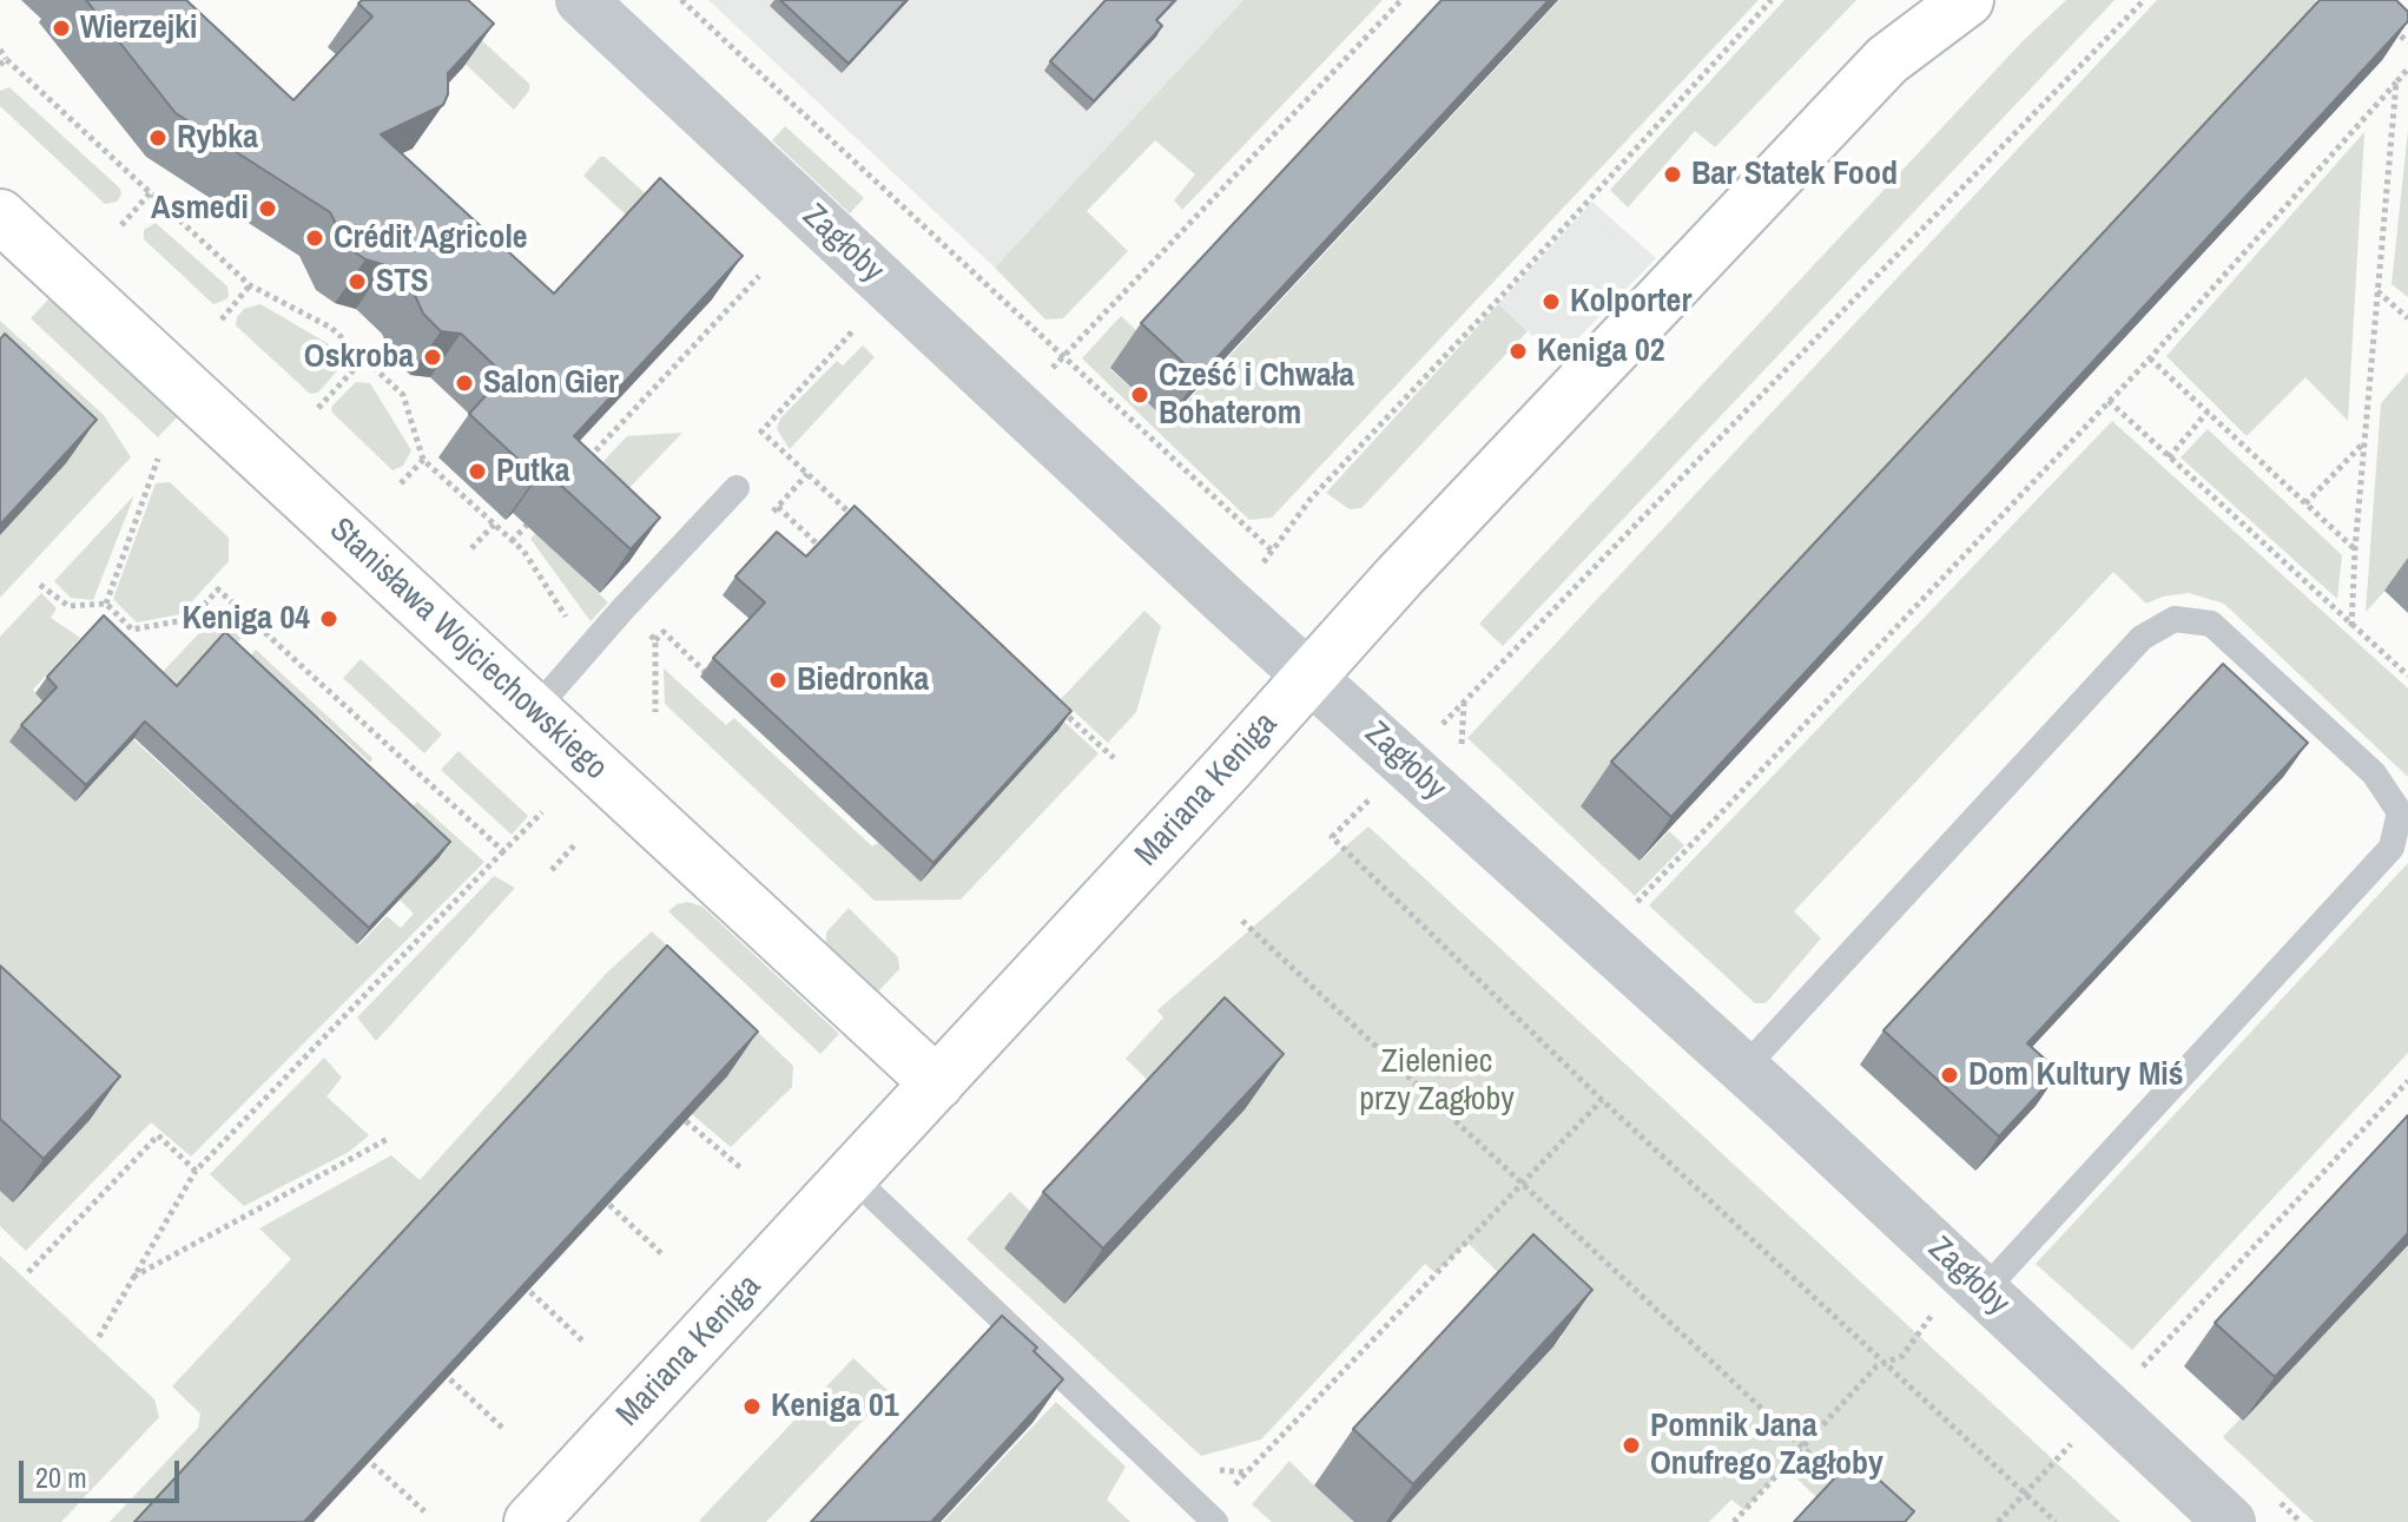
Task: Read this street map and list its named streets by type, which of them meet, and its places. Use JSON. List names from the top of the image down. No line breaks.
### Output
{"streets":{"street":["Zagłoby","Stanisława Wojciechowskiego","Mariana Keniga"]},"crossings":[["Zagłoby","Mariana Keniga"],["Stanisława Wojciechowskiego","Mariana Keniga"]],"parks":["Zieleniec przy Zagłoby"],"places":["Wierzejki","Rybka","Bar Statek Food","Asmedi","Crédit Agricole","STS","Kolporter","Keniga 02","Oskroba","Salon Gier","Cześć i Chwała Bohaterom","Putka","Keniga 04","Biedronka","Dom Kultury Miś","Keniga 01","Pomnik Jana Onufrego Zagłoby"],"scale_bar":"20 m"}
